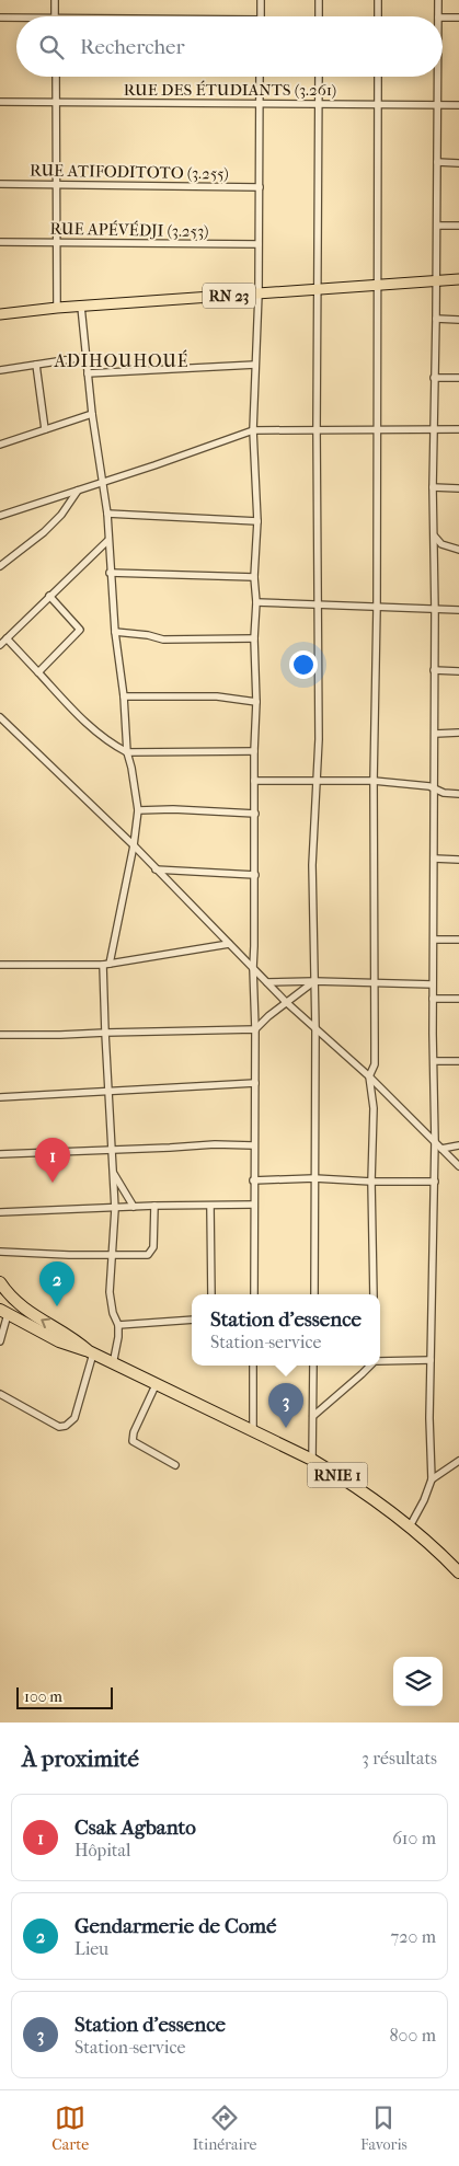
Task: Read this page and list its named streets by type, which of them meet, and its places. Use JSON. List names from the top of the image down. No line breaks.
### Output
{"streets":{"highway":["RNIE 1"],"main road":["RN 23"],"street":["RUE DES ÉTUDIANTS (3.261)","RUE ATIFODITOTO (3.255)","RUE APÉVÉDJI (3.253)"]},"districts":["ADIHOUHOUÉ"],"scale_bar":"100 m","page":{"search":"Rechercher","pins":["1","2","3"],"popup":["Station d'essence","Station-service"],"scale":"100 m","heading":["À proximité","3 résultats"],"list":[{"mark":"1","name":"Csak Agbanto","note":"Hôpital","value":"610 m"},{"mark":"2","name":"Gendarmerie de Comé","note":"Lieu","value":"720 m"},{"mark":"3","name":"Station d'essence","note":"Station-service","value":"800 m"}],"nav":["Carte","Itinéraire","Favoris"]}}
